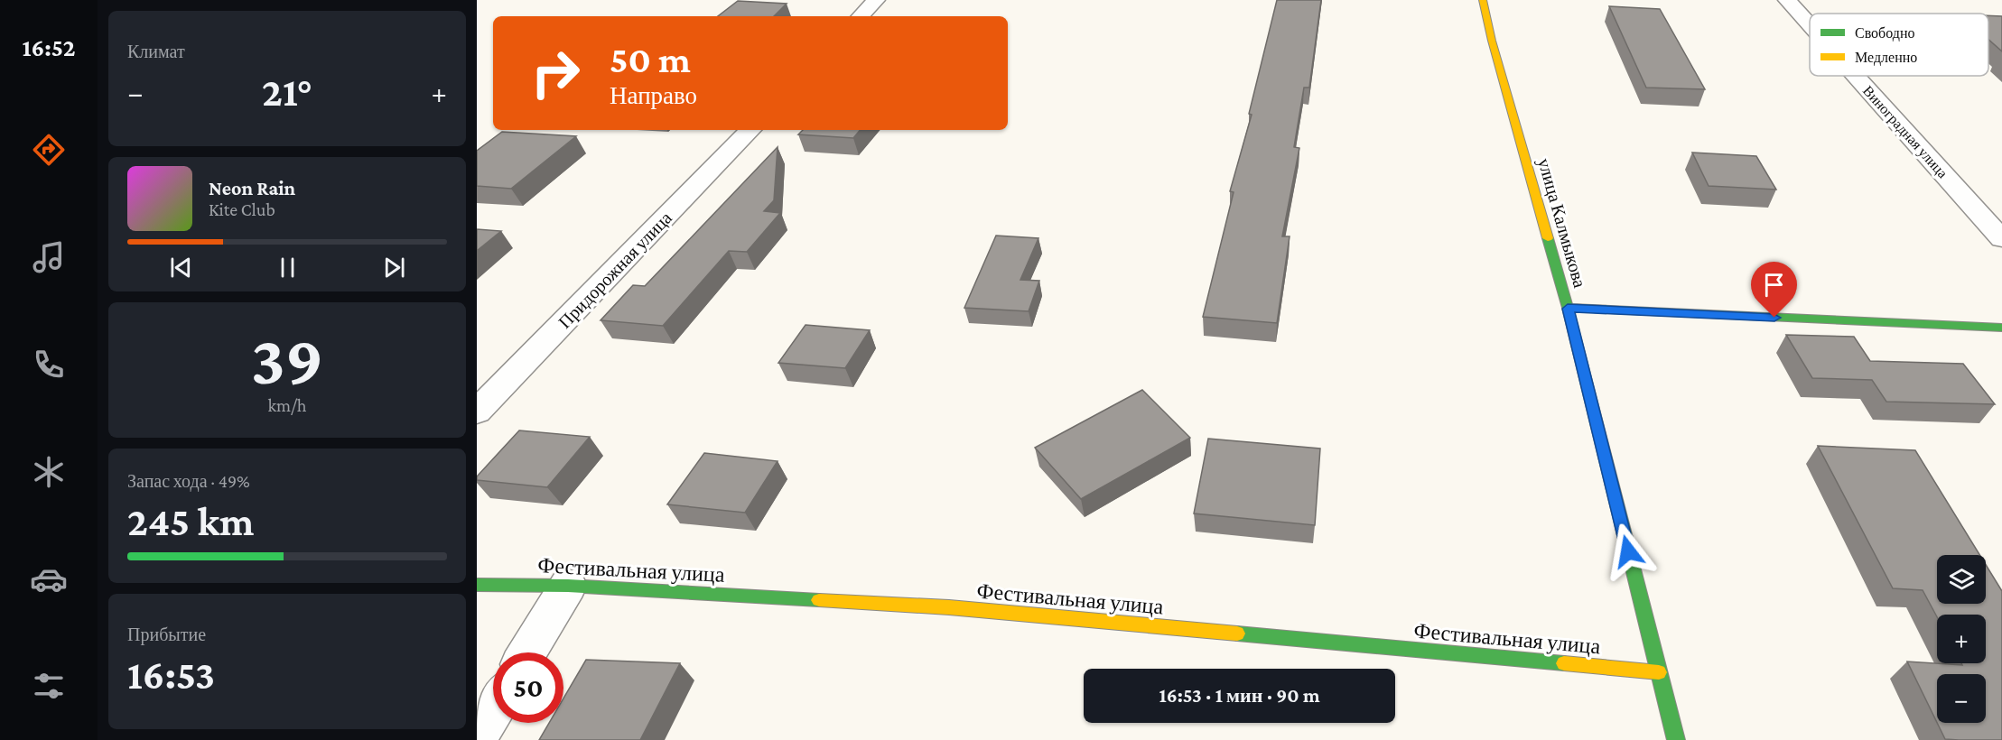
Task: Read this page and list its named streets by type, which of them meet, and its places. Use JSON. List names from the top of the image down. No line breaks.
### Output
{"streets":{"street":["Виноградная улица","улица Калмыкова","Придорожная улица","Фестивальная улица"]},"crossings":[["улица Калмыкова","Фестивальная улица"]],"legend":["Свободно","Медленно"],"page":{"tabs":"16:52","tile":["Климат",["39","km/h"],["Запас хода · 49%","245 km"],["Прибытие","16:53"]],"turn":["50 m","Направо"],"heat":["−","21°","+"],"song":["Neon Rain","Kite Club"],"map_buttons":["+","−"],"limit":"50","trip":"16:53 · 1 мин · 90 m"}}
